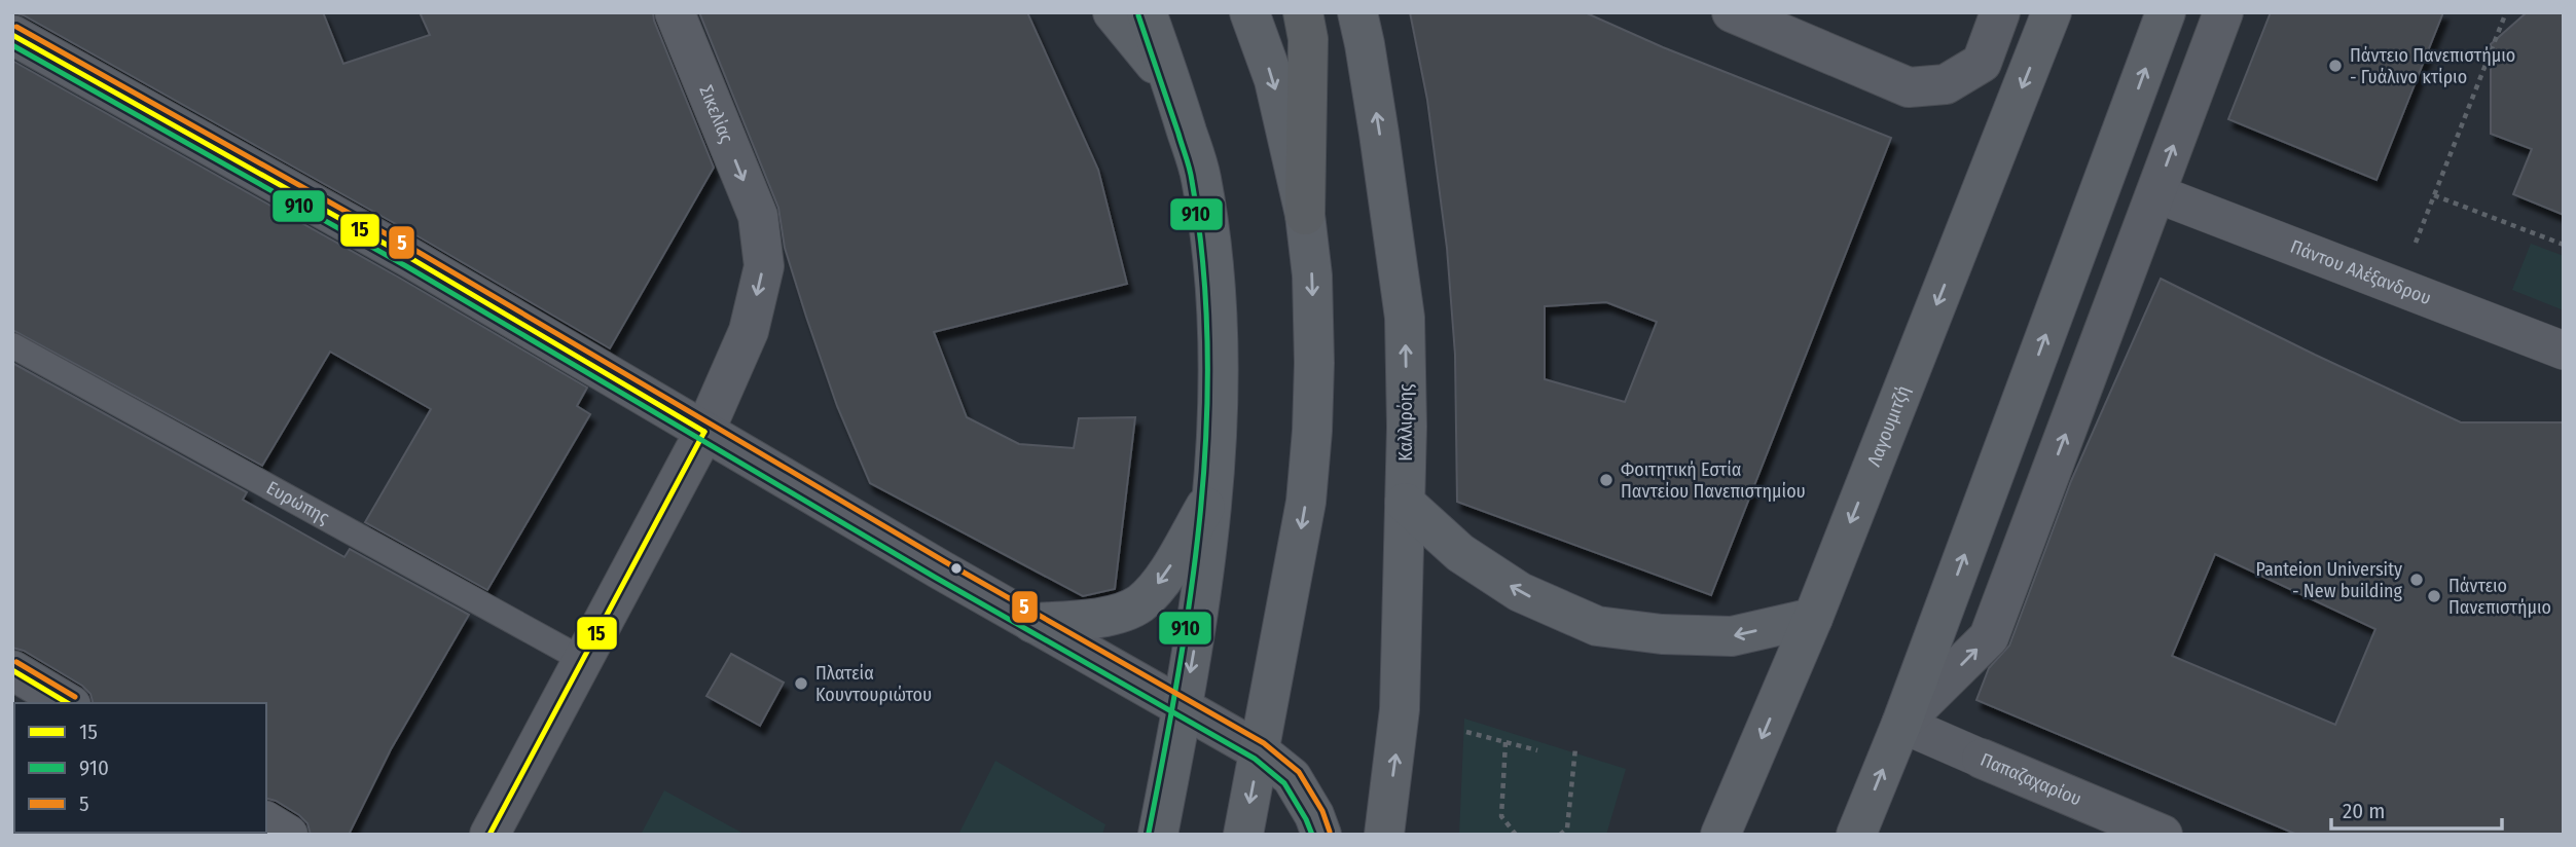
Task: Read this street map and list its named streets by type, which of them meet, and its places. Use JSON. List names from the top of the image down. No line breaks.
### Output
{"streets":{"main road":["Καλλιρόης","Λαγουμιτζή"],"street":["Σικελίας","Πάντου Αλέξανδρου","Παπαζαχαρίου"],"lane":["Ευρώπης"]},"one_way":["Σικελίας"],"places":["Πάντειο Πανεπιστήμιο - Γυάλινο κτίριο","Φοιτητική Εστία Παντείου Πανεπιστημίου","Panteion University - New building","Πάντειο Πανεπιστήμιο","Πλατεία Κουντουριώτου"],"lines":["transit line 910","transit line 5","transit line 15"],"legend":["15","910","5"],"scale_bar":"20 m"}
